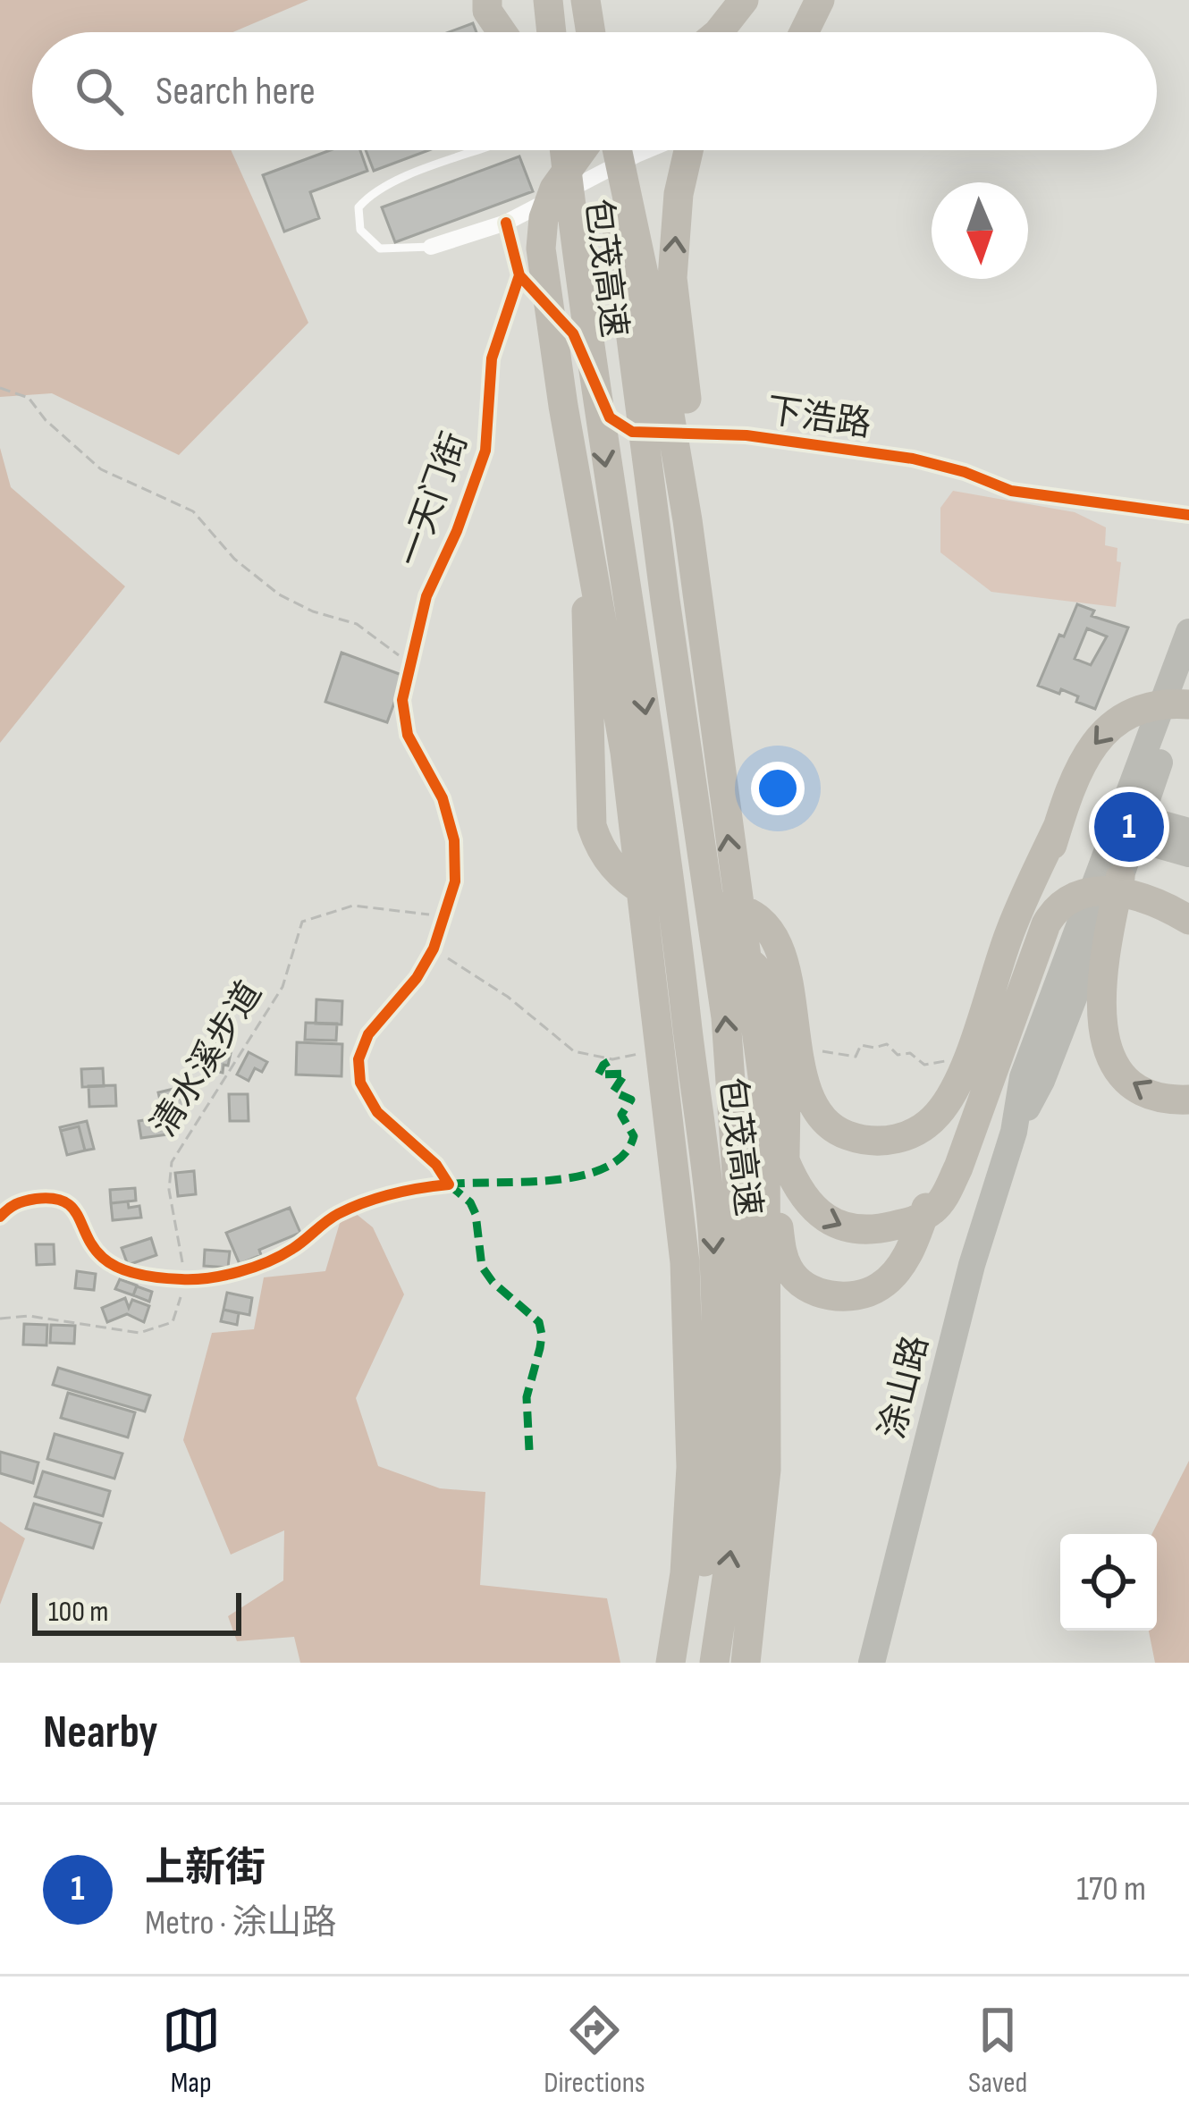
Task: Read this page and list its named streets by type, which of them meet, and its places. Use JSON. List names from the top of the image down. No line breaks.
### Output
{"streets":{"highway":["包茂高速"],"main road":["涂山路"],"street":["下浩路","一天门街"],"path":["清水溪步道"]},"crossings":[["下浩路","一天门街"],["一天门街","清水溪步道"]],"scale_bar":"100 m","north":"bottom","page":{"search":"Search here","pins":"1","scale":"100 m","heading":"Nearby","list":[{"mark":"1","name":"上新街","note":"Metro · 涂山路","value":"170 m"}],"nav":["Map","Directions","Saved"]}}
